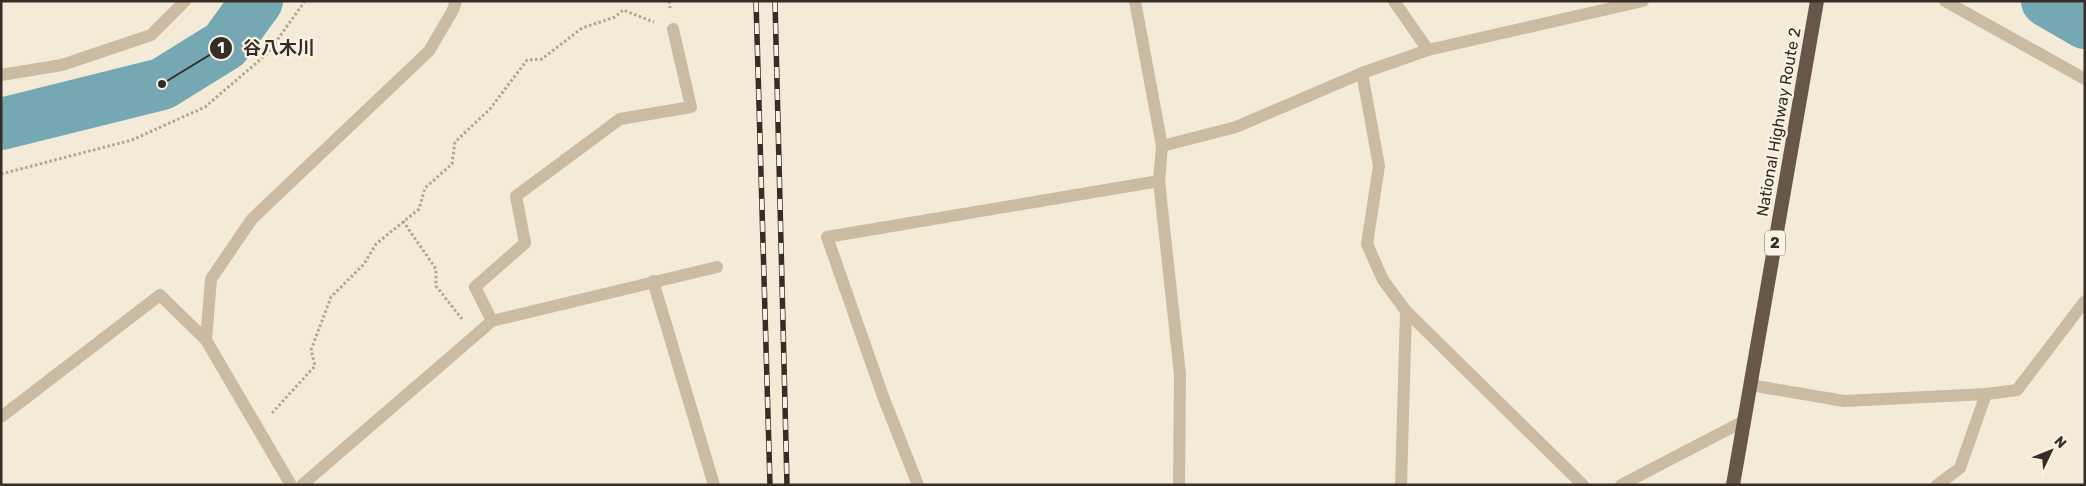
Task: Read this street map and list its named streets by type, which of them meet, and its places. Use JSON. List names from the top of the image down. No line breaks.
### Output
{"streets":{"highway":["National Highway Route 2","2"]},"places":["谷八木川"],"north":"top right"}
